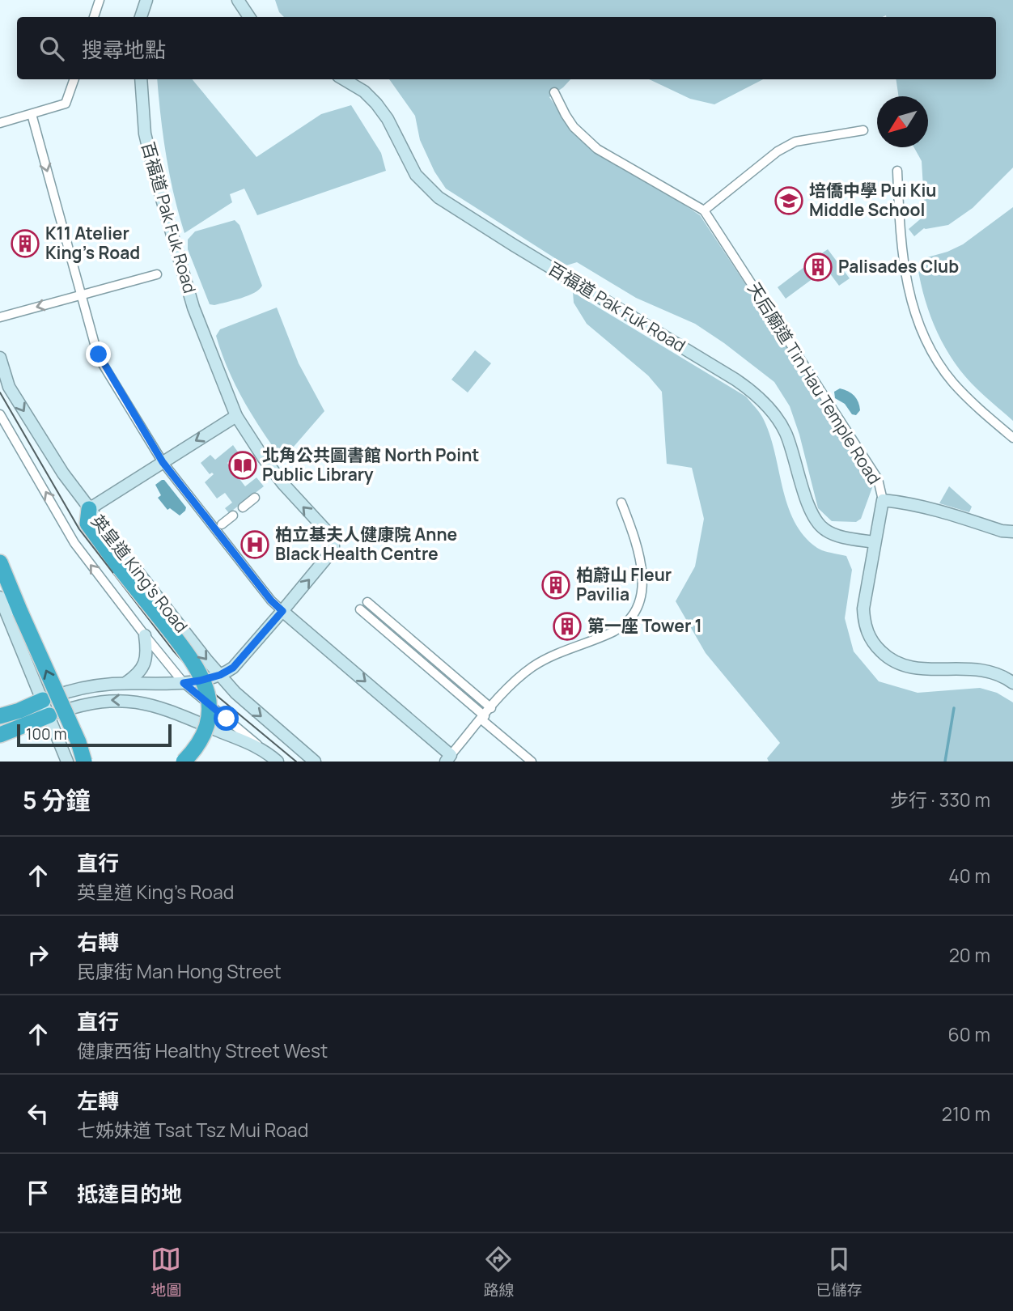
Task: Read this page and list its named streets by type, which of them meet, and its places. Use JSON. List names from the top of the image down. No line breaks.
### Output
{"streets":{"street":["百福道 Pak Fuk Road","天后廟道 Tin Hau Temple Road","英皇道 King's Road"]},"crossings":[["百福道 Pak Fuk Road","天后廟道 Tin Hau Temple Road"]],"places":{"school or university":["培僑中學 Pui Kiu Middle School"],"building":["K11 Atelier King’s Road","Palisades Club","柏蔚山 Fleur Pavilia","第一座 Tower 1"],"library":["北角公共圖書館 North Point Public Library"],"hospital":["柏立基夫人健康院 Anne Black Health Centre"]},"scale_bar":"100 m","north":"bottom left","page":{"search":"搜尋地點","scale":"100 m","heading":["5 分鐘","步行 · 330 m"],"list":[["直行","英皇道 King's Road","40 m"],["右轉","民康街 Man Hong Street","20 m"],["直行","健康西街 Healthy Street West","60 m"],["左轉","七姊妹道 Tsat Tsz Mui Road","210 m"],"抵達目的地"],"nav":["地圖","路線","已儲存"]}}
